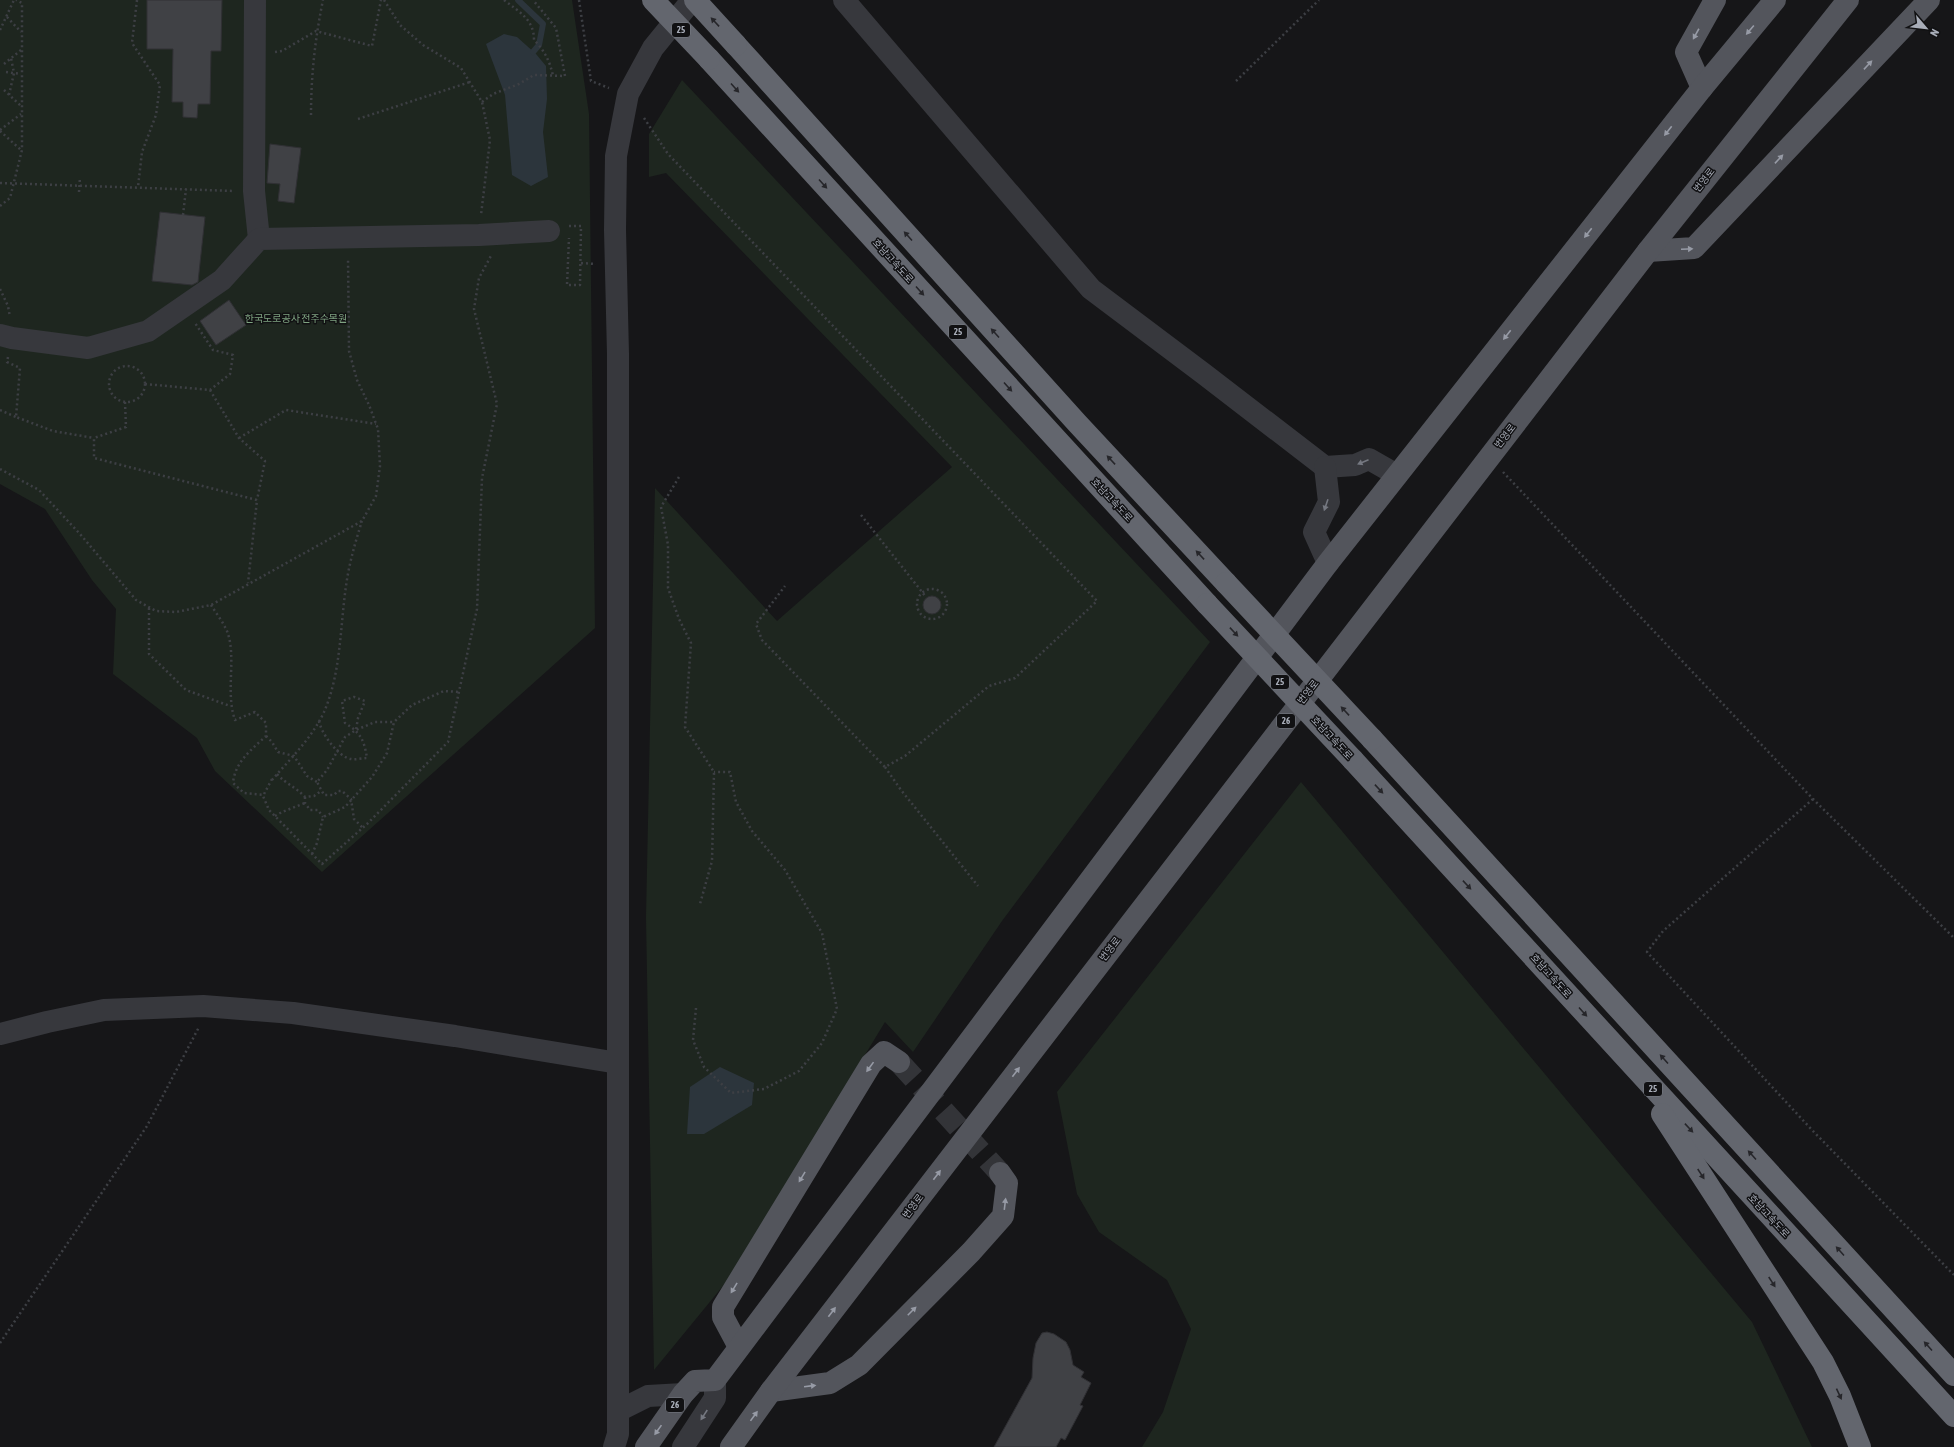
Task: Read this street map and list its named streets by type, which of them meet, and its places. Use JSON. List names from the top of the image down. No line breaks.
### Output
{"streets":{"highway":["25","호남고속도로"],"main road":["번영로","26"]},"parks":["한국도로공사 전주수목원"],"north":"bottom right"}
